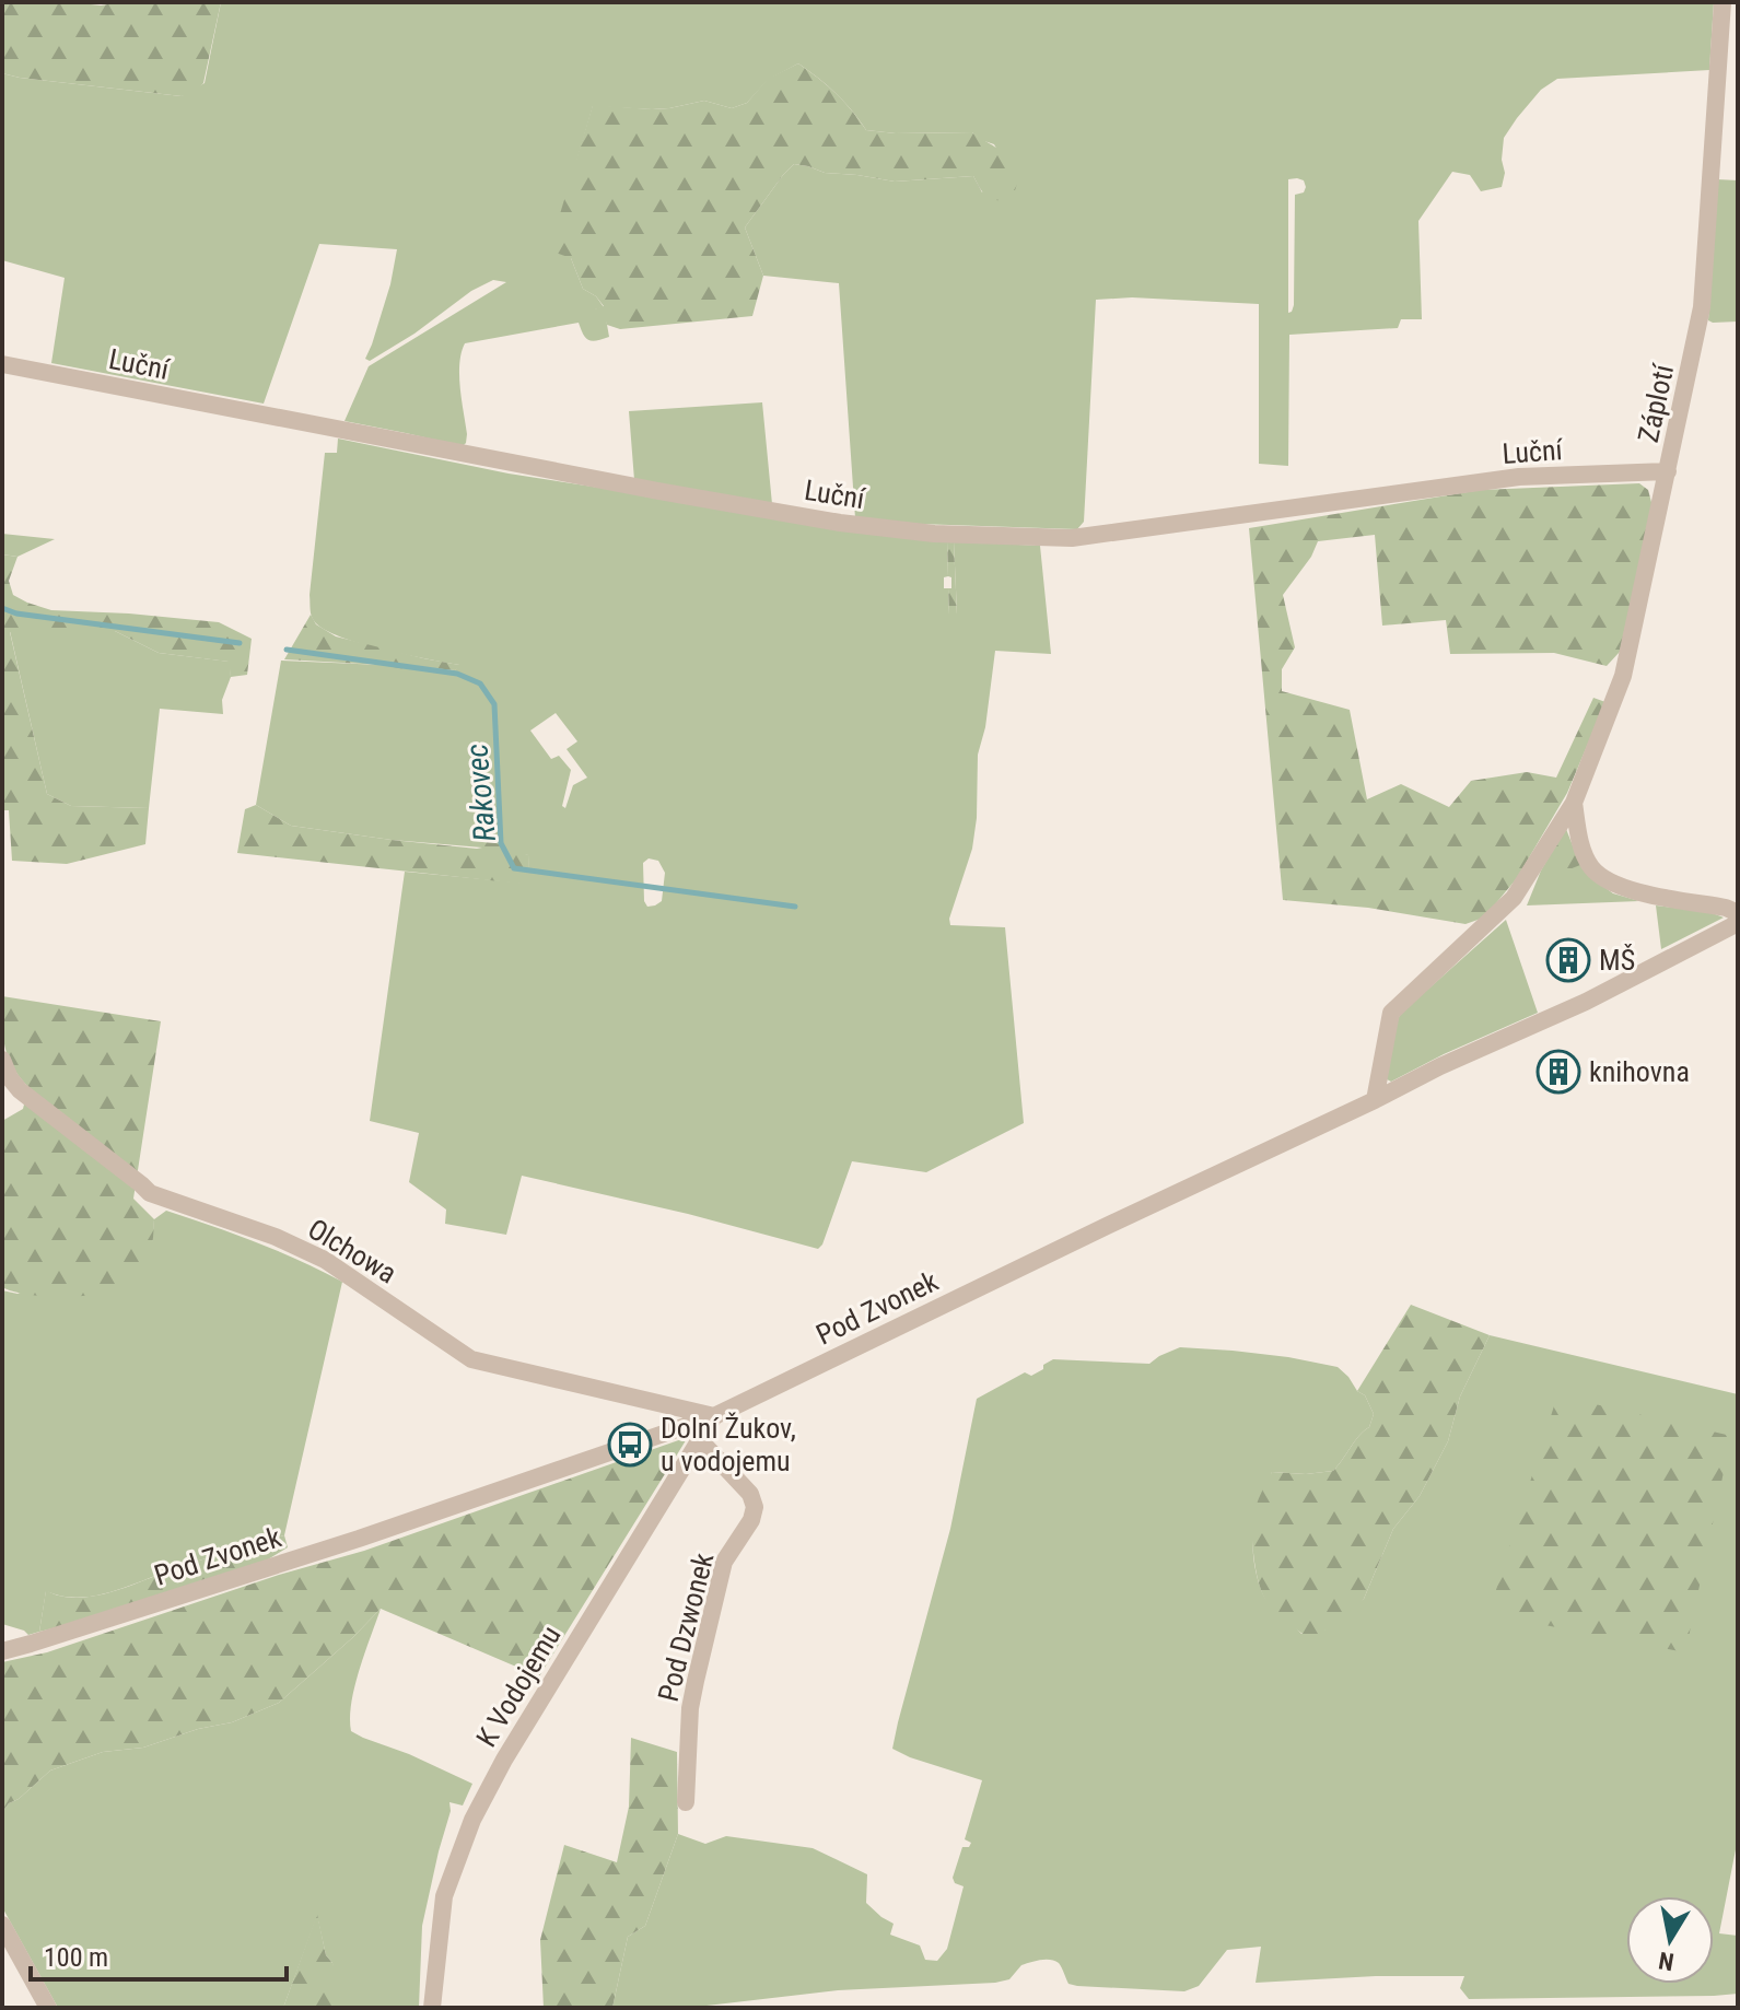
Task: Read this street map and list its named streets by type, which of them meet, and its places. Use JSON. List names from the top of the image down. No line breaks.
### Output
{"streets":{"street":["Luční","Záplotí","Olchowa","Pod Zvonek","Pod Dzwonek","K Vodojemu"]},"crossings":[["Luční","Záplotí"],["Záplotí","Pod Zvonek"],["Olchowa","Pod Zvonek"],["Olchowa","K Vodojemu"],["Pod Zvonek","K Vodojemu"],["Pod Dzwonek","K Vodojemu"]],"water":["Rakovec"],"places":{"building":["MŠ","knihovna"],"bus stop":["Dolní Žukov, u vodojemu"]},"scale_bar":"100 m","north":"bottom"}
